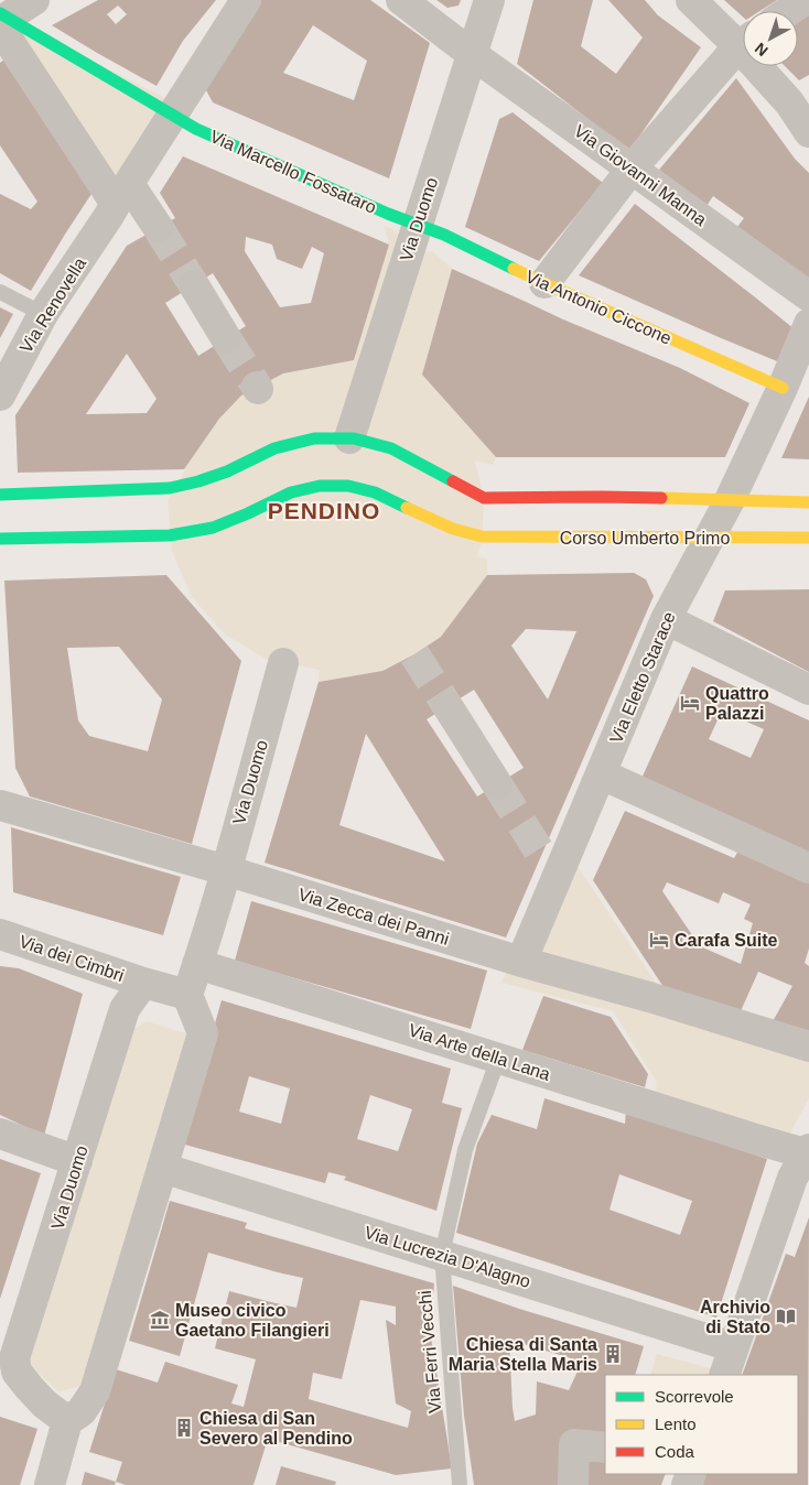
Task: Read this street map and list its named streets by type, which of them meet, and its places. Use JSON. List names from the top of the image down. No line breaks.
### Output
{"streets":{"main road":["Via Marcello Fossataro","Via Antonio Ciccone","Corso Umberto Primo"],"street":["Via Giovanni Manna","Via Duomo","Via Renovella","Via Eletto Starace","Via Zecca dei Panni","Via dei Cimbri","Via Arte della Lana","Via Lucrezia D'Alagno"],"lane":["Via Ferri Vecchi"]},"crossings":[["Via Marcello Fossataro","Via Duomo"],["Via Marcello Fossataro","Via Renovella"],["Via Marcello Fossataro","Via Antonio Ciccone"],["Via Giovanni Manna","Via Duomo"],["Via Duomo","Via Antonio Ciccone"],["Via Duomo","Corso Umberto Primo"],["Via Duomo","Via Zecca dei Panni"],["Via Duomo","Via dei Cimbri"],["Via Duomo","Via Arte della Lana"],["Via Antonio Ciccone","Via Eletto Starace"],["Corso Umberto Primo","Via Eletto Starace"],["Via Eletto Starace","Via Zecca dei Panni"],["Via Arte della Lana","Via Ferri Vecchi"],["Via Lucrezia D'Alagno","Via Ferri Vecchi"]],"districts":["PENDINO"],"places":{"hotel":["Quattro Palazzi","Carafa Suite"],"library":["Archivio di Stato"],"museum":["Museo civico Gaetano Filangieri"],"building":["Chiesa di Santa Maria Stella Maris","Chiesa di San Severo al Pendino"]},"legend":["Scorrevole","Lento","Coda"],"north":"bottom left"}
